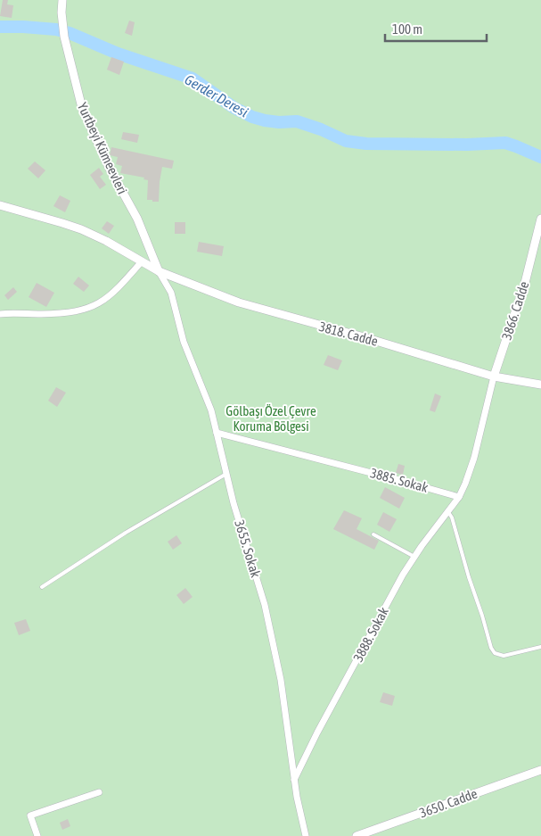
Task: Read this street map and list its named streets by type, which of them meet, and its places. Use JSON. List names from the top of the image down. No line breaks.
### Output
{"streets":{"street":["Yurtbeyi Kümeevleri","3866. Cadde","3818. Cadde","3885. Sokak","3655. Sokak","3888. Sokak","3650. Cadde"]},"crossings":[["Yurtbeyi Kümeevleri","3818. Cadde"],["Yurtbeyi Kümeevleri","3655. Sokak"],["3866. Cadde","3818. Cadde"],["3818. Cadde","3655. Sokak"],["3885. Sokak","3655. Sokak"],["3885. Sokak","3888. Sokak"],["3655. Sokak","3888. Sokak"]],"water":["Gerder Deresi"],"parks":["Gölbaşı Özel Çevre Koruma Bölgesi"],"scale_bar":"100 m"}
